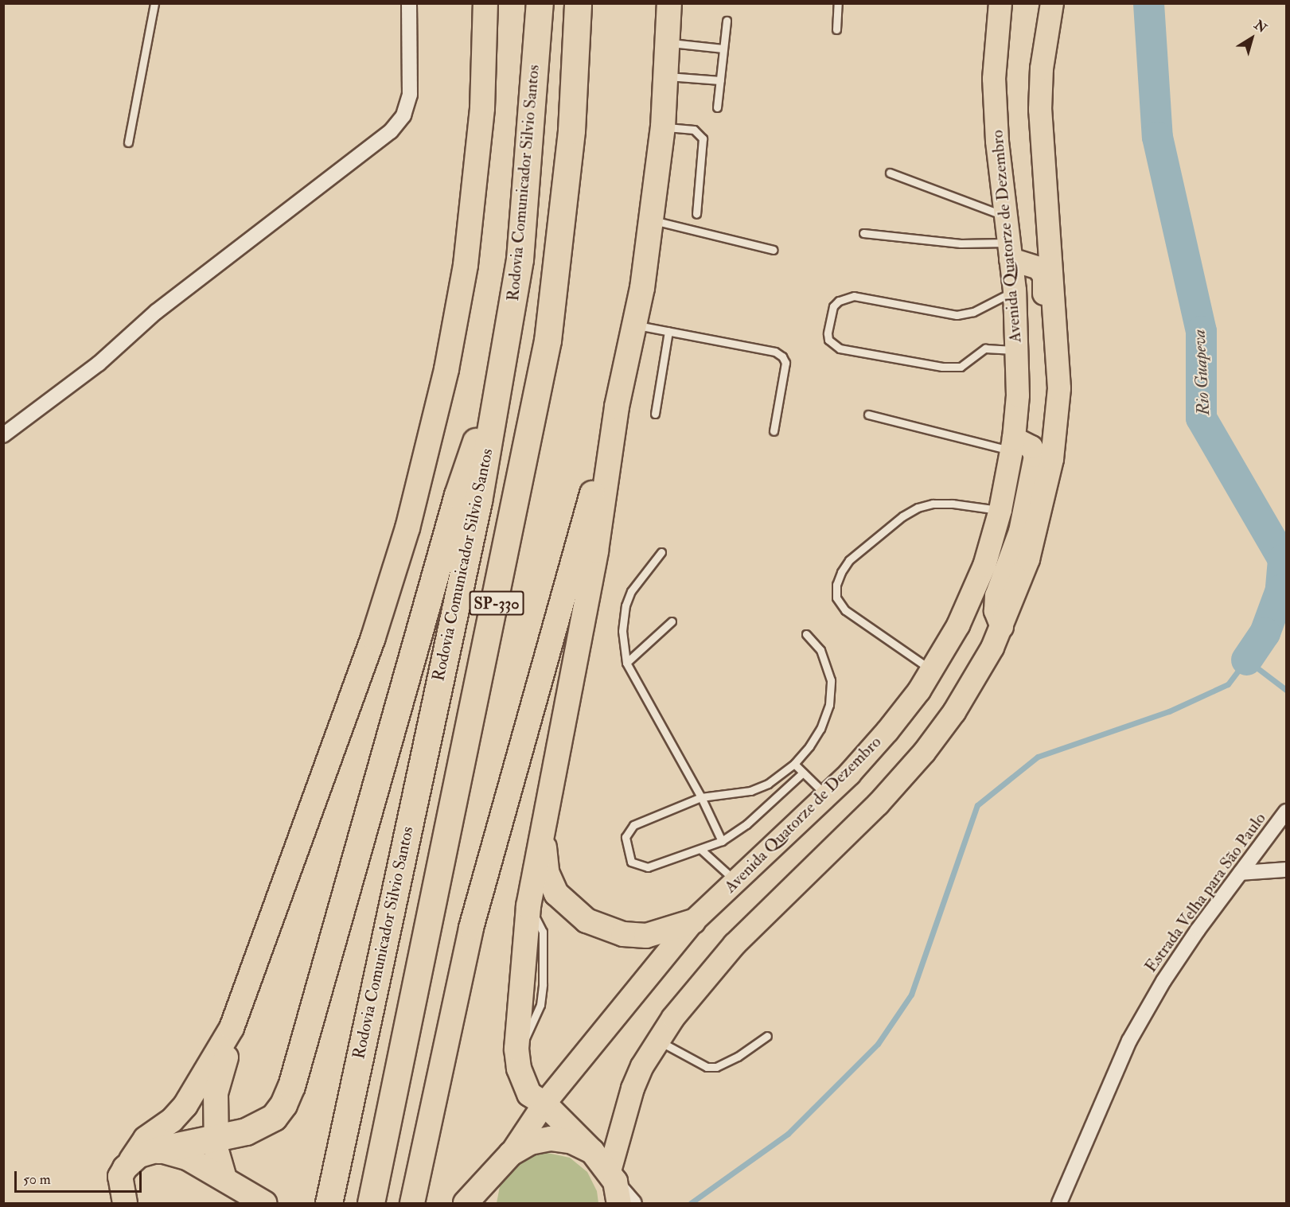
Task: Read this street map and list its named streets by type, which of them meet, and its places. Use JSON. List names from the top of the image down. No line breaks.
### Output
{"streets":{"highway":["Rodovia Comunicador Silvio Santos","SP-330"],"main road":["Avenida Quatorze de Dezembro"],"street":["Estrada Velha para São Paulo"]},"water":["Rio Guapeva"],"scale_bar":"50 m","north":"top right"}
